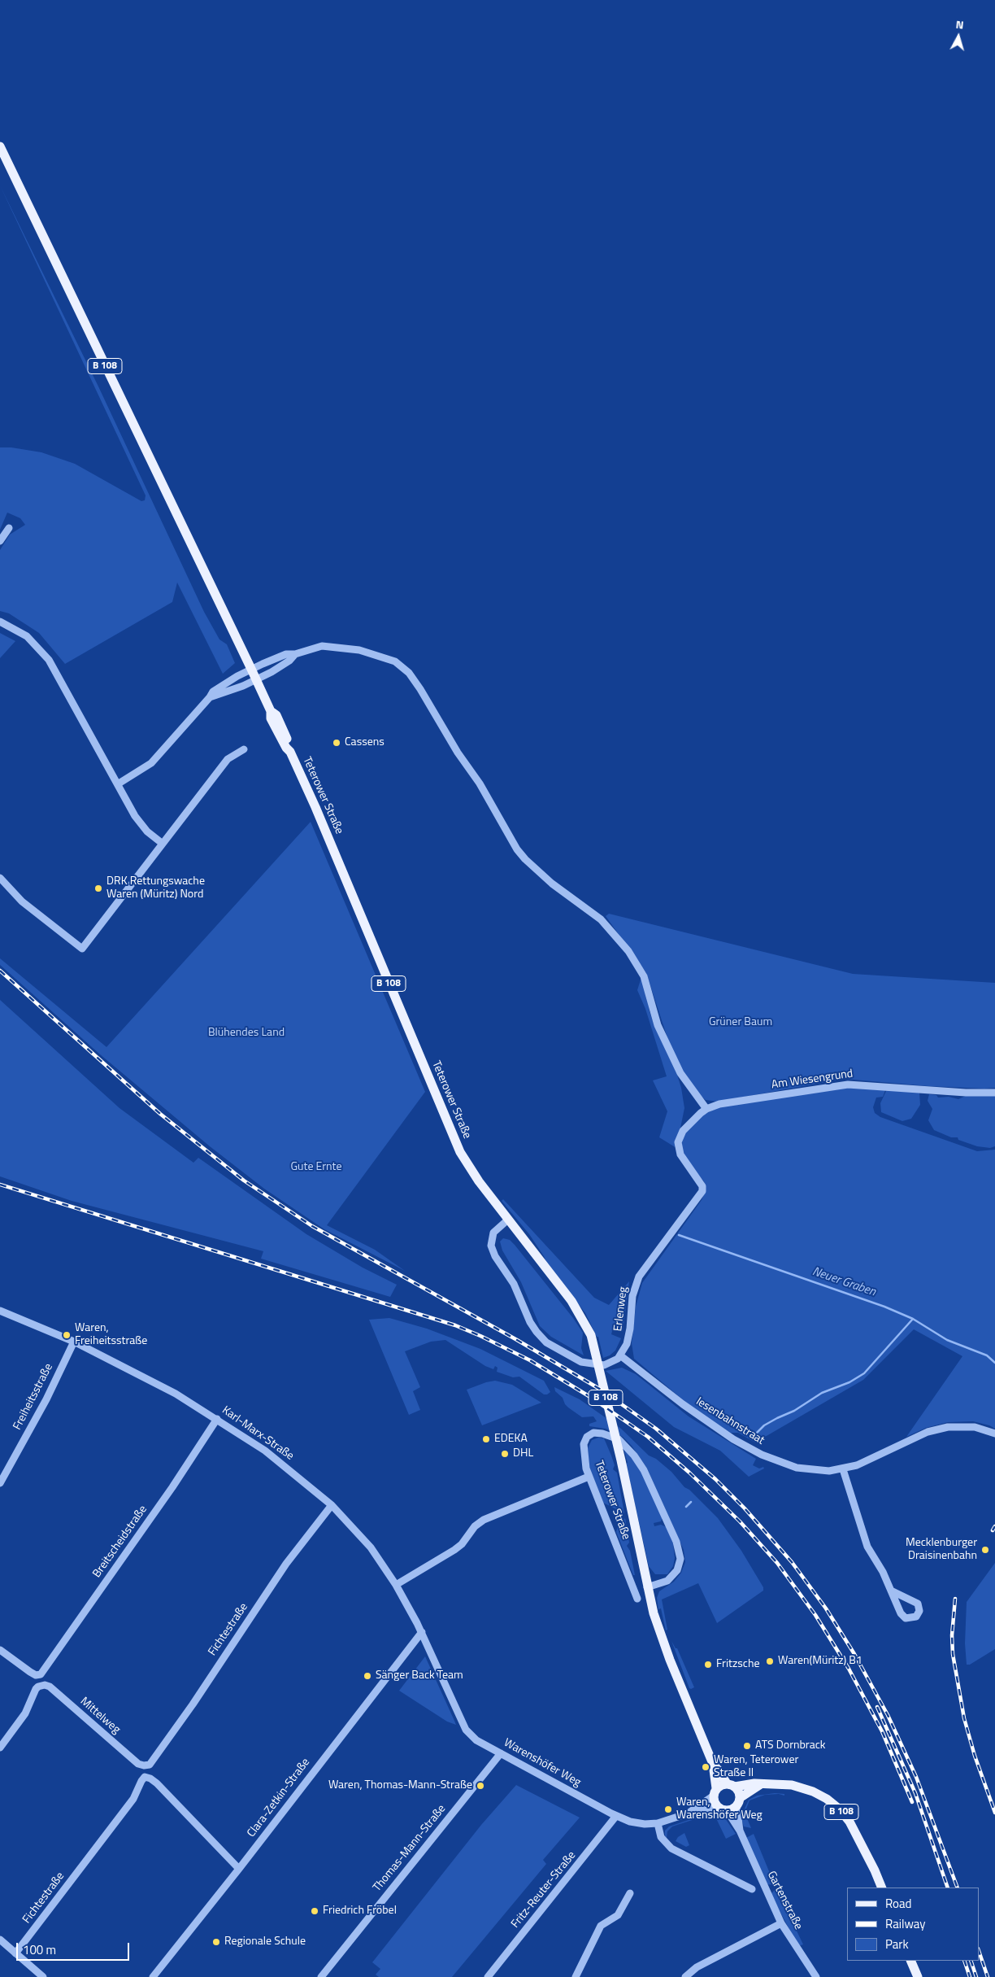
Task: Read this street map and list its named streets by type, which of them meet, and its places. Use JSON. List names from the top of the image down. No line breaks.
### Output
{"streets":{"main road":["B 108","Teterower Straße"],"street":["Am Wiesengrund","Erlenweg","Freiheitsstraße","Iesenbahnstraat","Karl-Marx-Straße","Breitscheidstraße","Fichtestraße","Mittelweg","Warenshöfer Weg","Clara-Zetkin-Straße","Thomas-Mann-Straße","Fritz-Reuter-Straße","Gartenstraße"]},"crossings":[["B 108","Teterower Straße"],["B 108","Warenshöfer Weg"],["Teterower Straße","Warenshöfer Weg"],["Teterower Straße","Gartenstraße"],["Am Wiesengrund","Erlenweg"],["Erlenweg","Iesenbahnstraat"],["Freiheitsstraße","Karl-Marx-Straße"],["Karl-Marx-Straße","Breitscheidstraße"],["Karl-Marx-Straße","Fichtestraße"],["Karl-Marx-Straße","Warenshöfer Weg"],["Karl-Marx-Straße","Clara-Zetkin-Straße"],["Fichtestraße","Mittelweg"],["Fichtestraße","Clara-Zetkin-Straße"],["Warenshöfer Weg","Thomas-Mann-Straße"],["Warenshöfer Weg","Fritz-Reuter-Straße"],["Warenshöfer Weg","Gartenstraße"]],"water":["Neuer Graben"],"parks":["Grüner Baum","Blühendes Land","Gute Ernte"],"places":["Cassens","DRK Rettungswache Waren (Müritz) Nord","Waren, Freiheitsstraße","EDEKA","DHL","Mecklenburger Draisinenbahn","Waren(Müritz) B1","Fritzsche","Sänger Back Team","ATS Dornbrack","Waren, Teterower Straße II","Waren, Thomas-Mann-Straße","Waren, Warenshöfer Weg","Friedrich Fröbel","Regionale Schule"],"legend":["Road","Railway","Park"],"scale_bar":"100 m","north":"top"}
